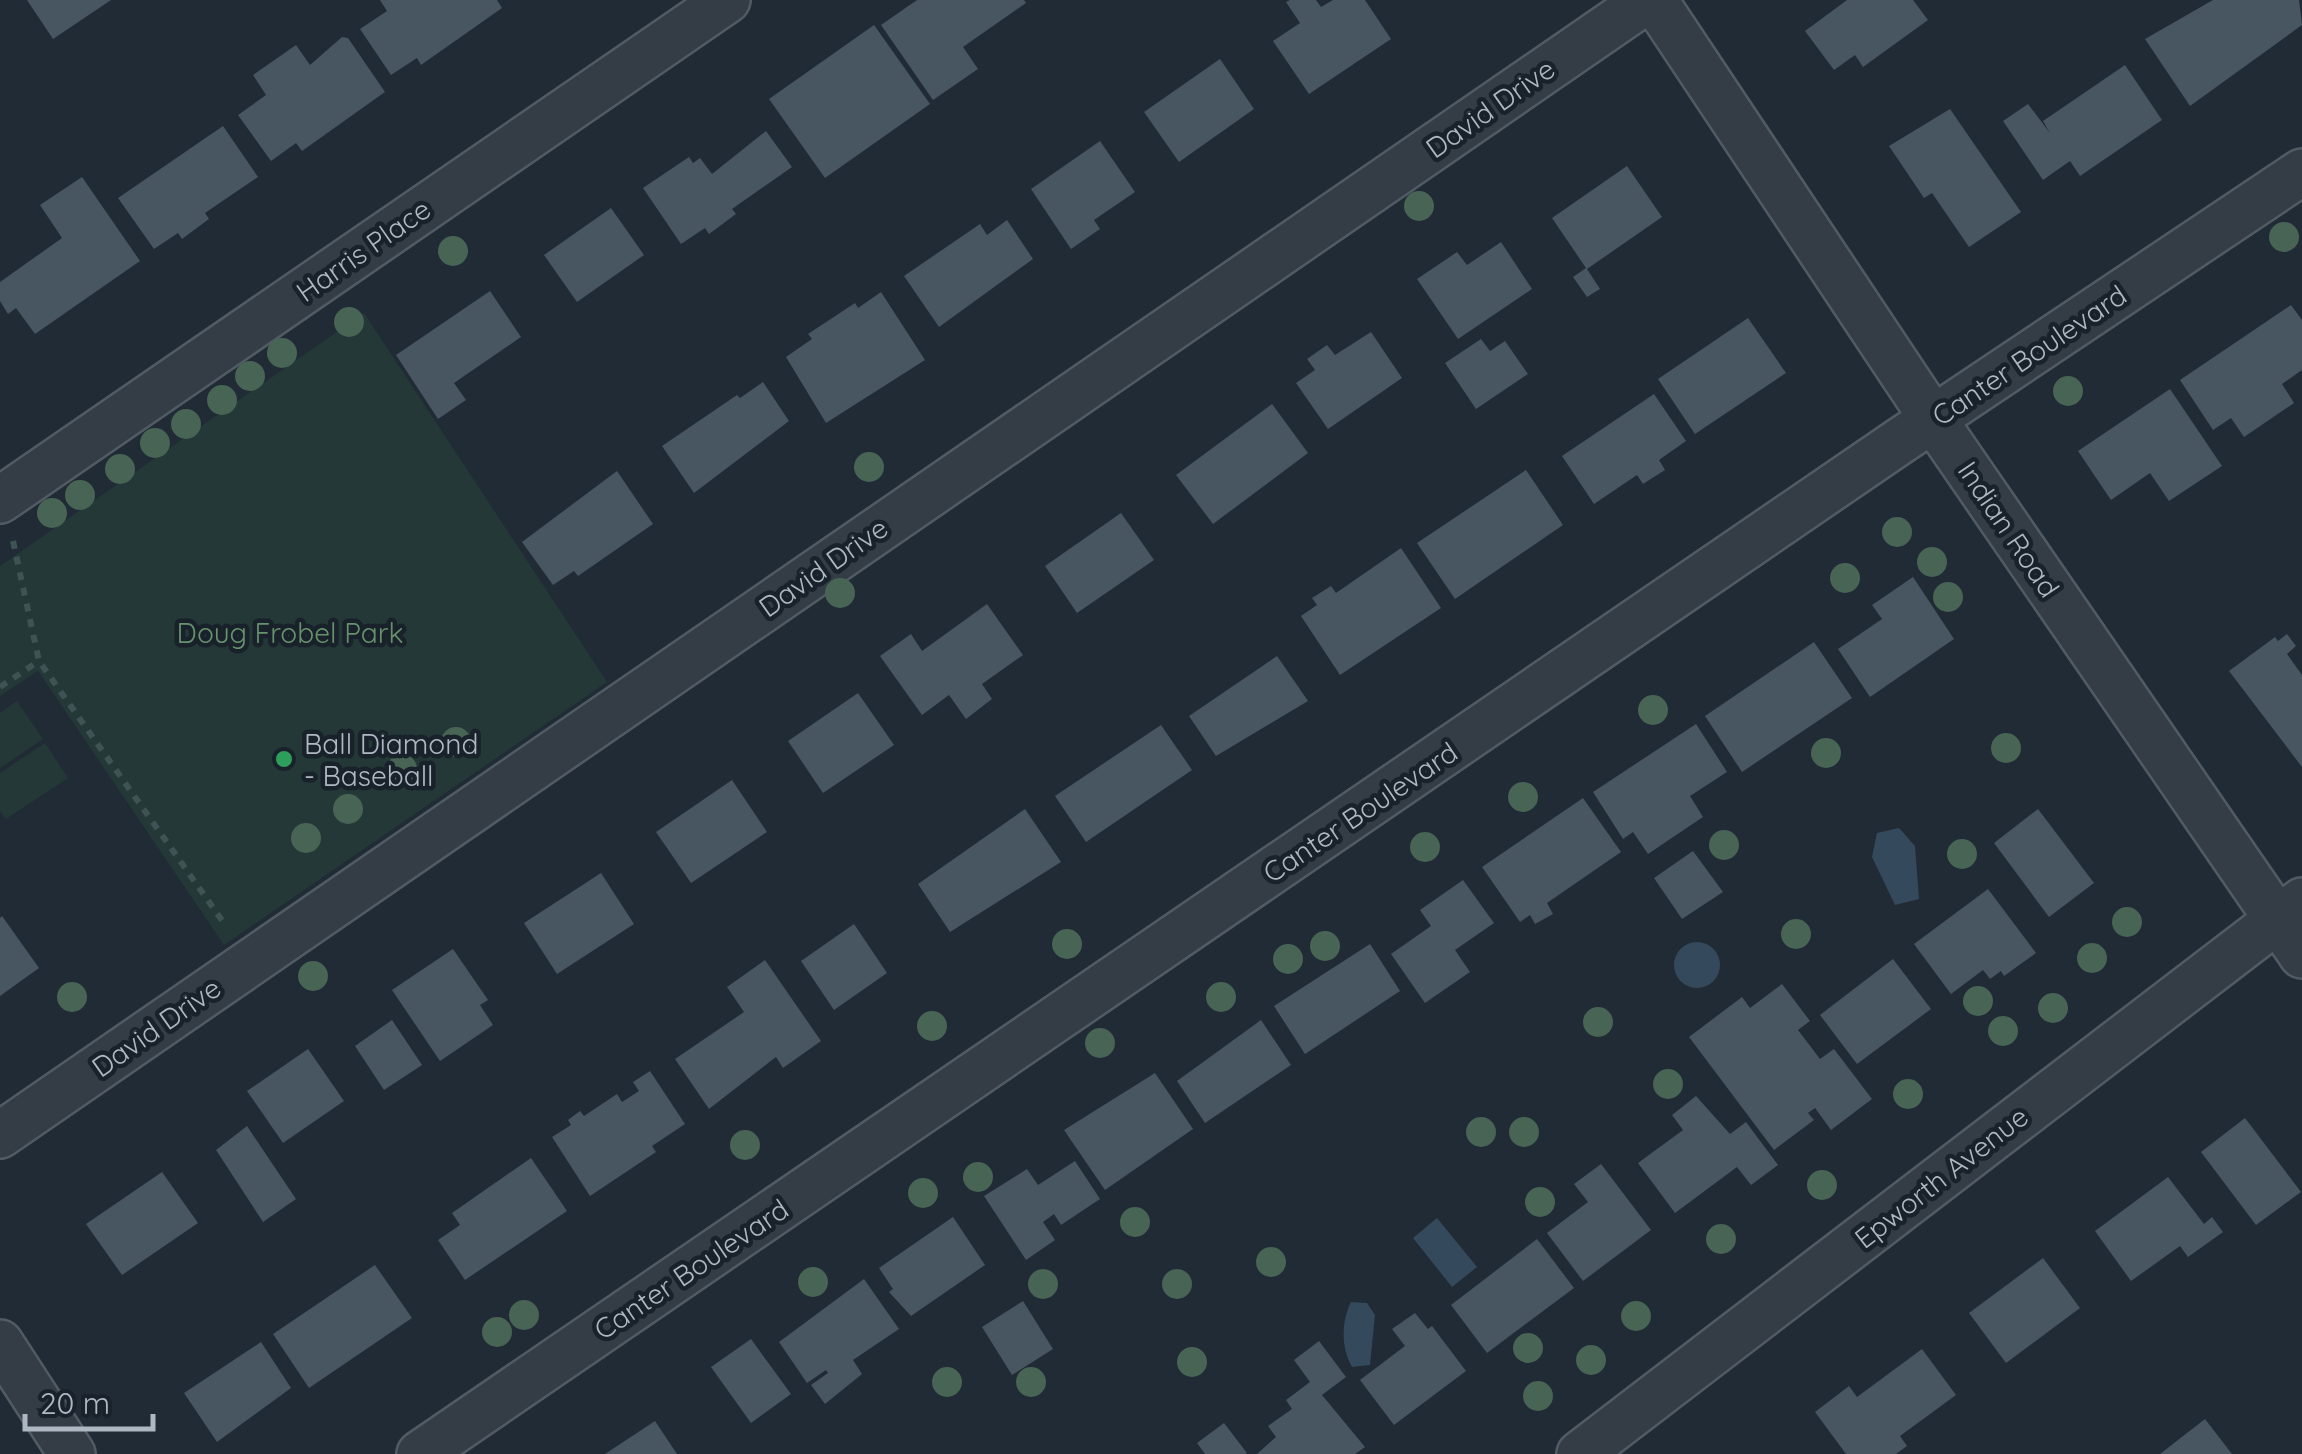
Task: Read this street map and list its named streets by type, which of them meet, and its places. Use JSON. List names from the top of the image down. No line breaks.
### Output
{"streets":{"street":["David Drive","Harris Place","Canter Boulevard","Indian Road","Epworth Avenue"]},"crossings":[["David Drive","Indian Road"],["Canter Boulevard","Indian Road"],["Indian Road","Epworth Avenue"]],"parks":["Doug Frobel Park"],"places":["Ball Diamond - Baseball"],"scale_bar":"20 m"}
